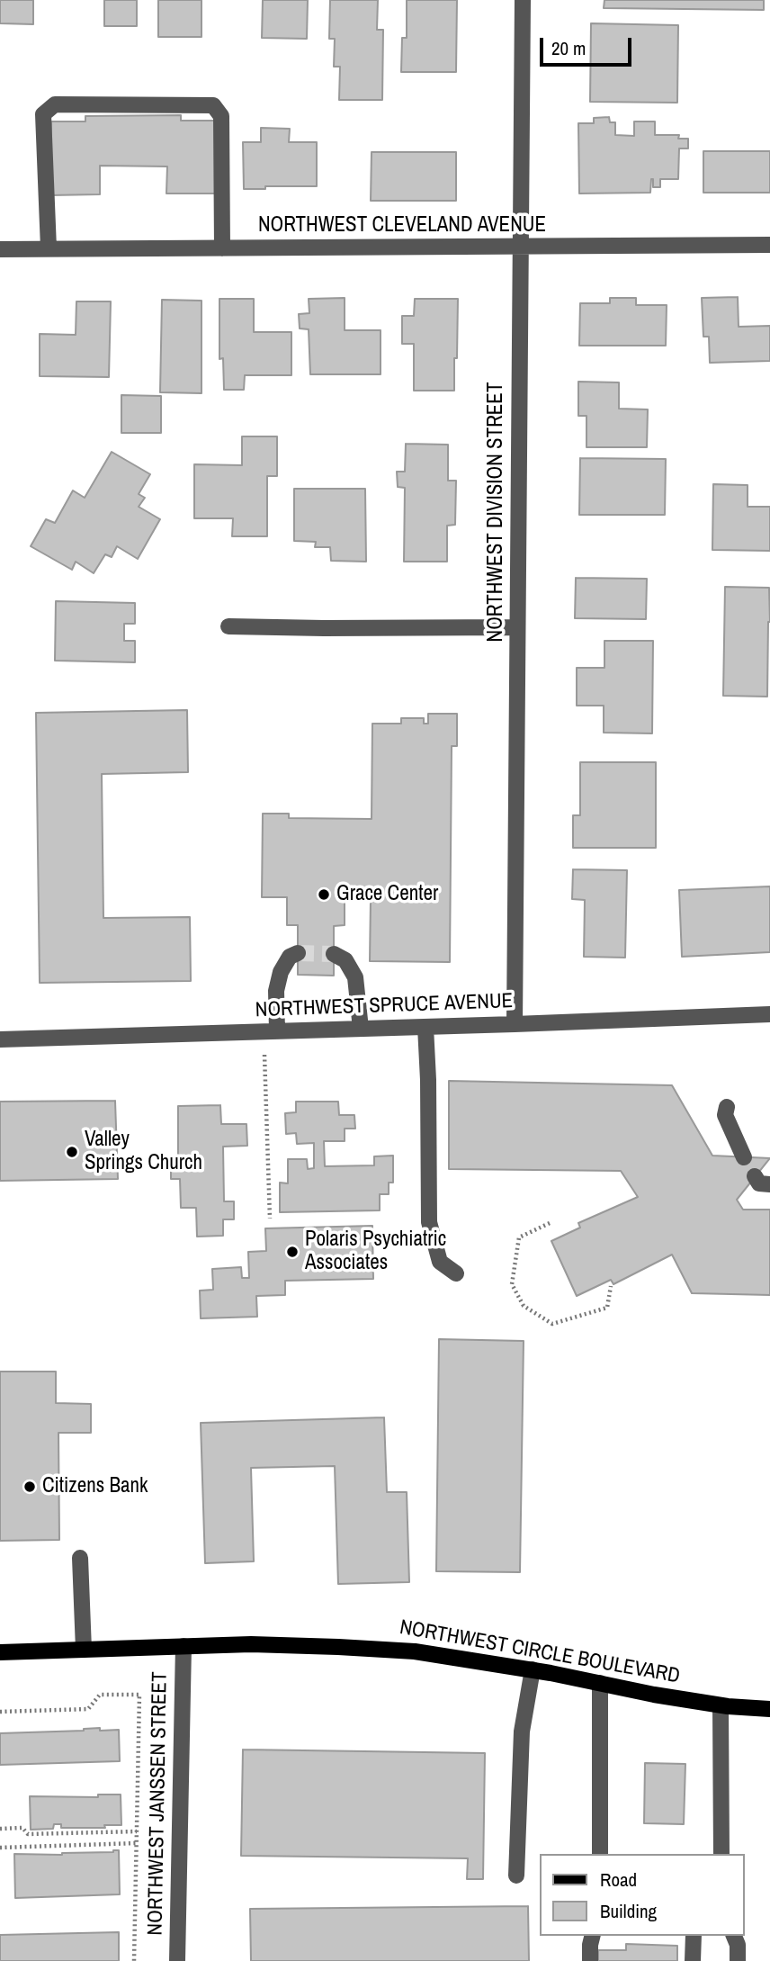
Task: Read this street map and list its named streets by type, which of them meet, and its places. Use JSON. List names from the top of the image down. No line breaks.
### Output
{"streets":{"main road":["NORTHWEST CIRCLE BOULEVARD"],"street":["NORTHWEST CLEVELAND AVENUE","NORTHWEST DIVISION STREET","NORTHWEST SPRUCE AVENUE","NORTHWEST JANSSEN STREET"]},"crossings":[["NORTHWEST CLEVELAND AVENUE","NORTHWEST DIVISION STREET"],["NORTHWEST DIVISION STREET","NORTHWEST SPRUCE AVENUE"],["NORTHWEST CIRCLE BOULEVARD","NORTHWEST JANSSEN STREET"]],"places":["Grace Center","Valley Springs Church","Polaris Psychiatric Associates","Citizens Bank"],"legend":["Road","Building"],"scale_bar":"20 m"}
